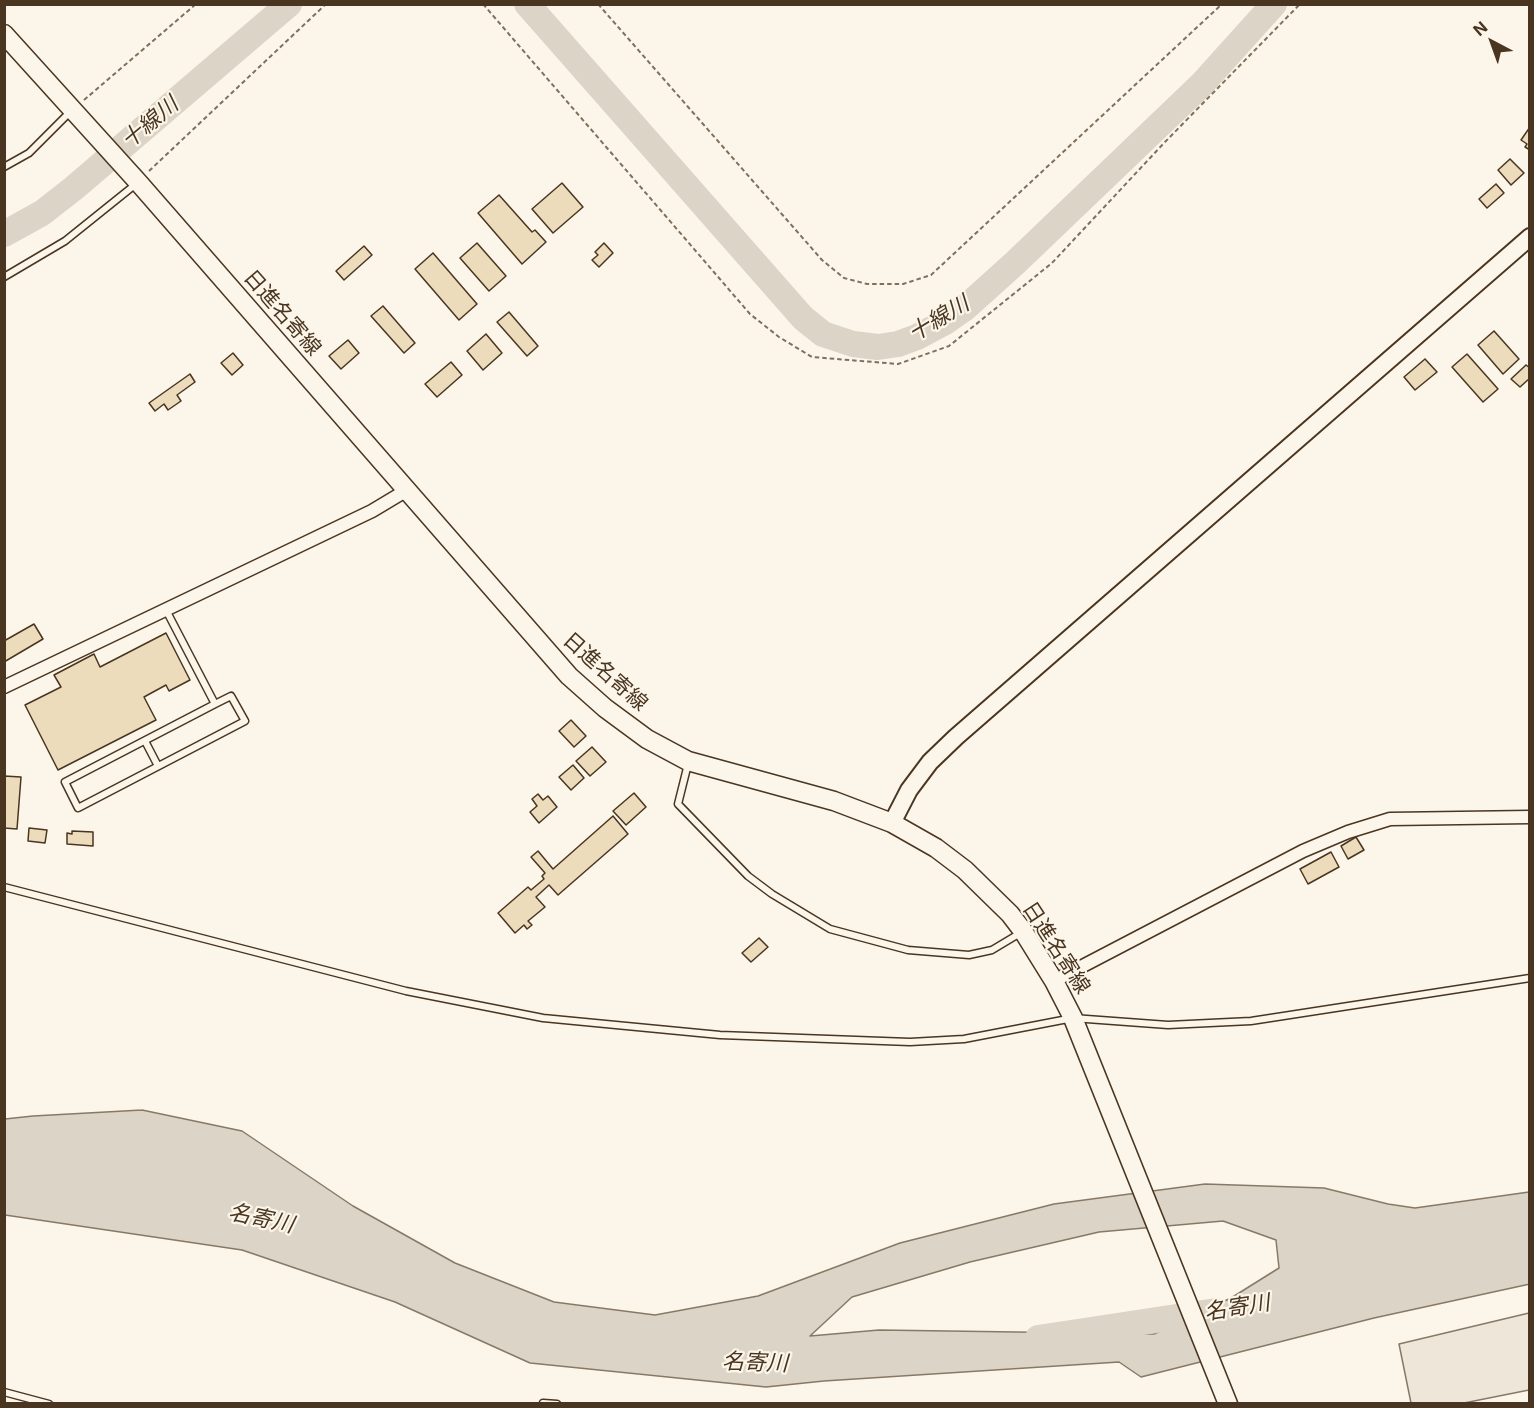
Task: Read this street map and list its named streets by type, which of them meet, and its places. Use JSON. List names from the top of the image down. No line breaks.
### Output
{"streets":{"main road":["日進名寄線"]},"water":["十線川","名寄川"],"north":"top left"}
